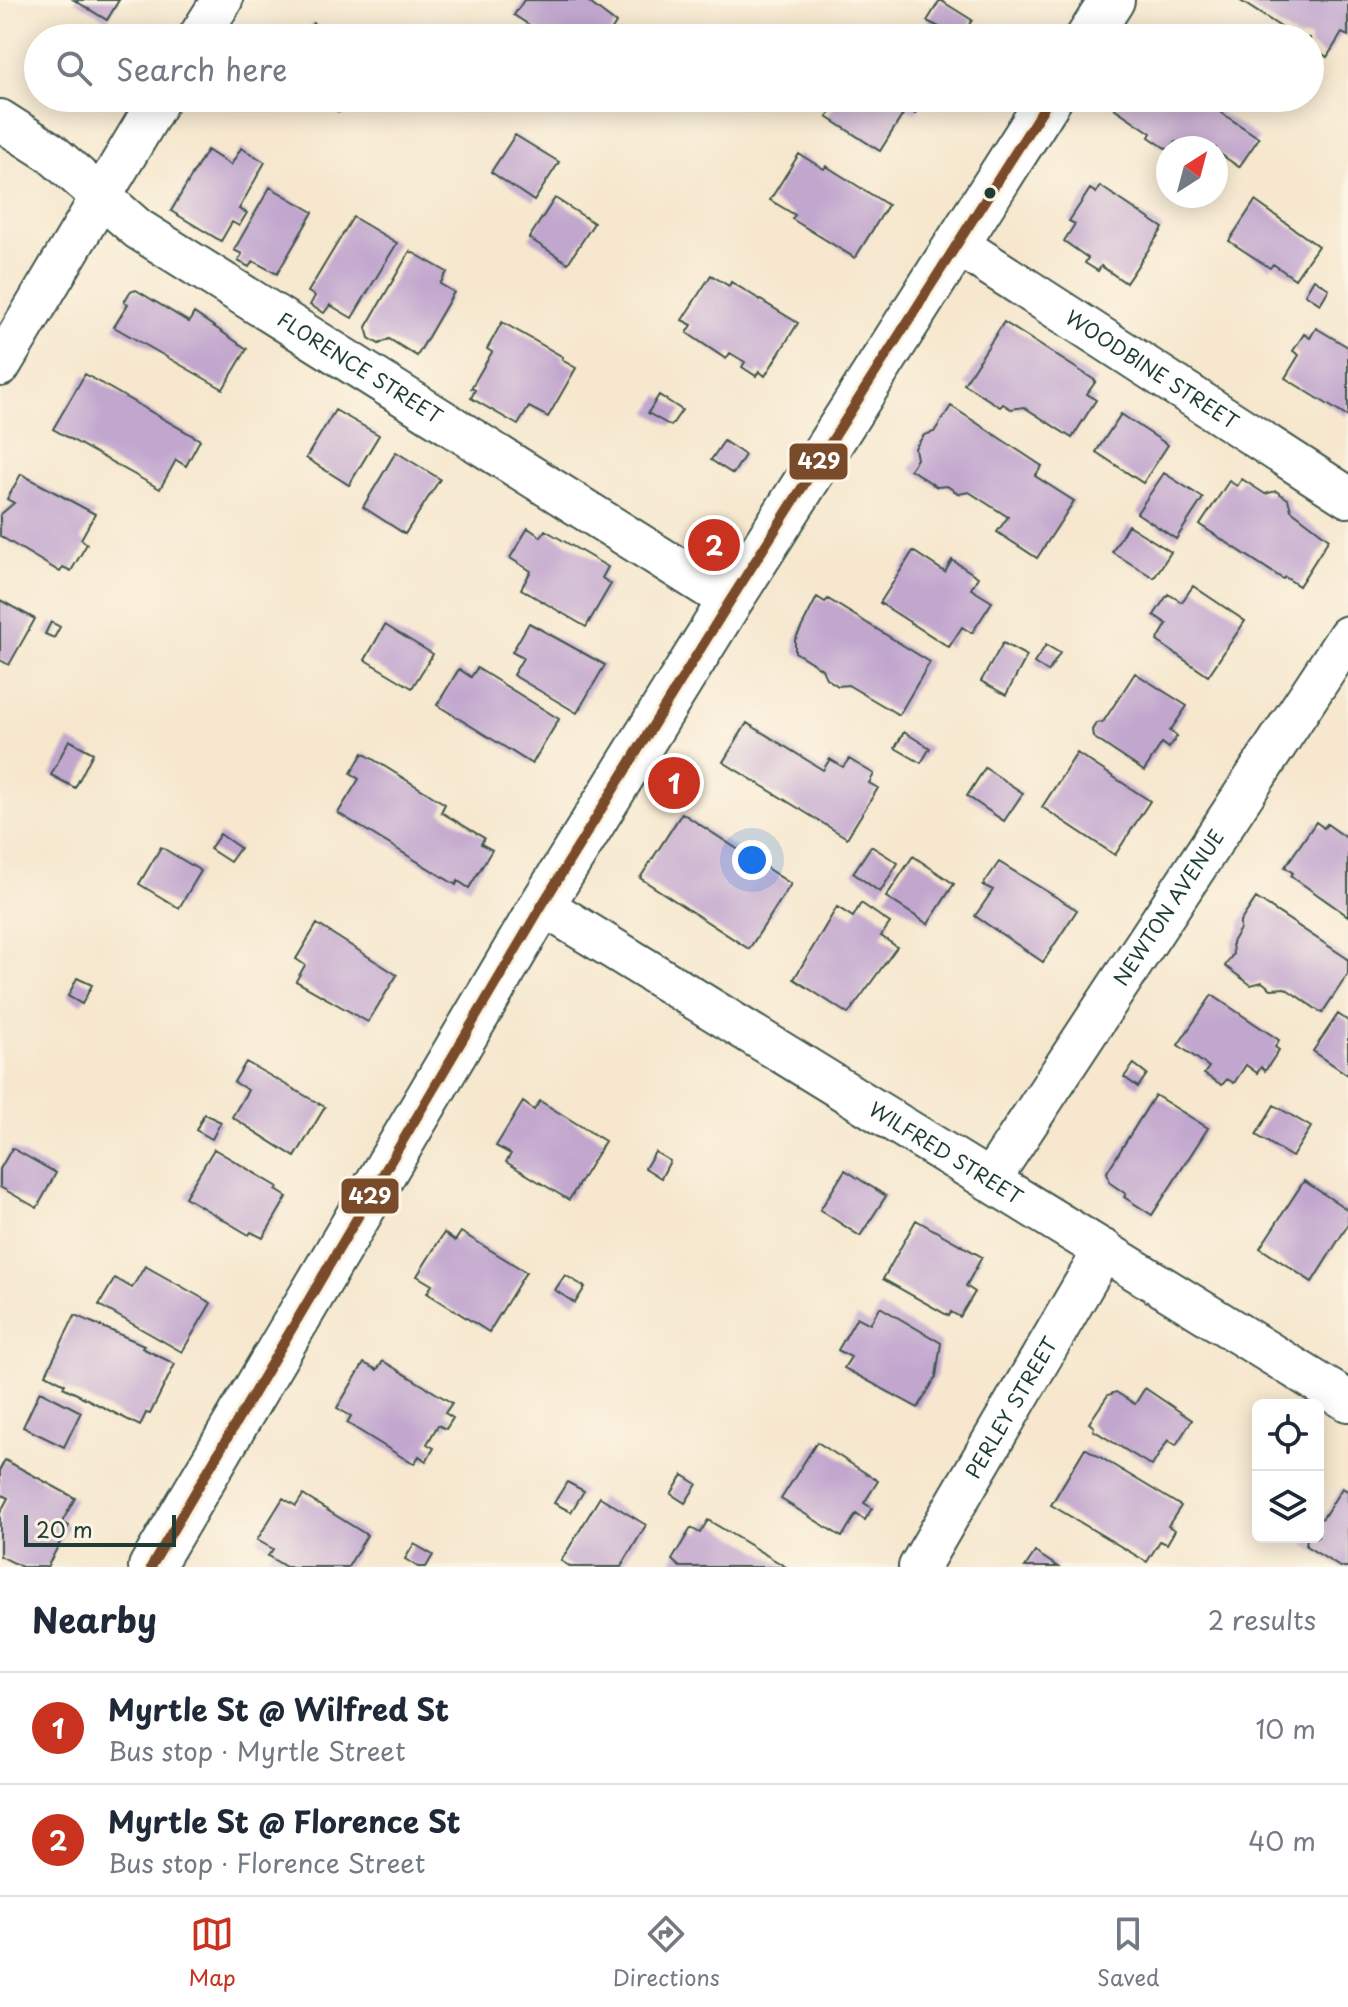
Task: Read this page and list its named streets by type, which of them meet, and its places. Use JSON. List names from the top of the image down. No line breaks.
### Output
{"streets":{"street":["FLORENCE STREET","WOODBINE STREET","NEWTON AVENUE","WILFRED STREET","PERLEY STREET"]},"crossings":[["NEWTON AVENUE","WILFRED STREET"],["WILFRED STREET","PERLEY STREET"]],"lines":["transit line 429"],"scale_bar":"20 m","north":"top right","page":{"search":"Search here","pins":["2","1"],"scale":"20 m","heading":["Nearby","2 results"],"list":[{"mark":"1","name":"Myrtle St @ Wilfred St","note":"Bus stop · Myrtle Street","value":"10 m"},{"mark":"2","name":"Myrtle St @ Florence St","note":"Bus stop · Florence Street","value":"40 m"}],"nav":["Map","Directions","Saved"]}}
